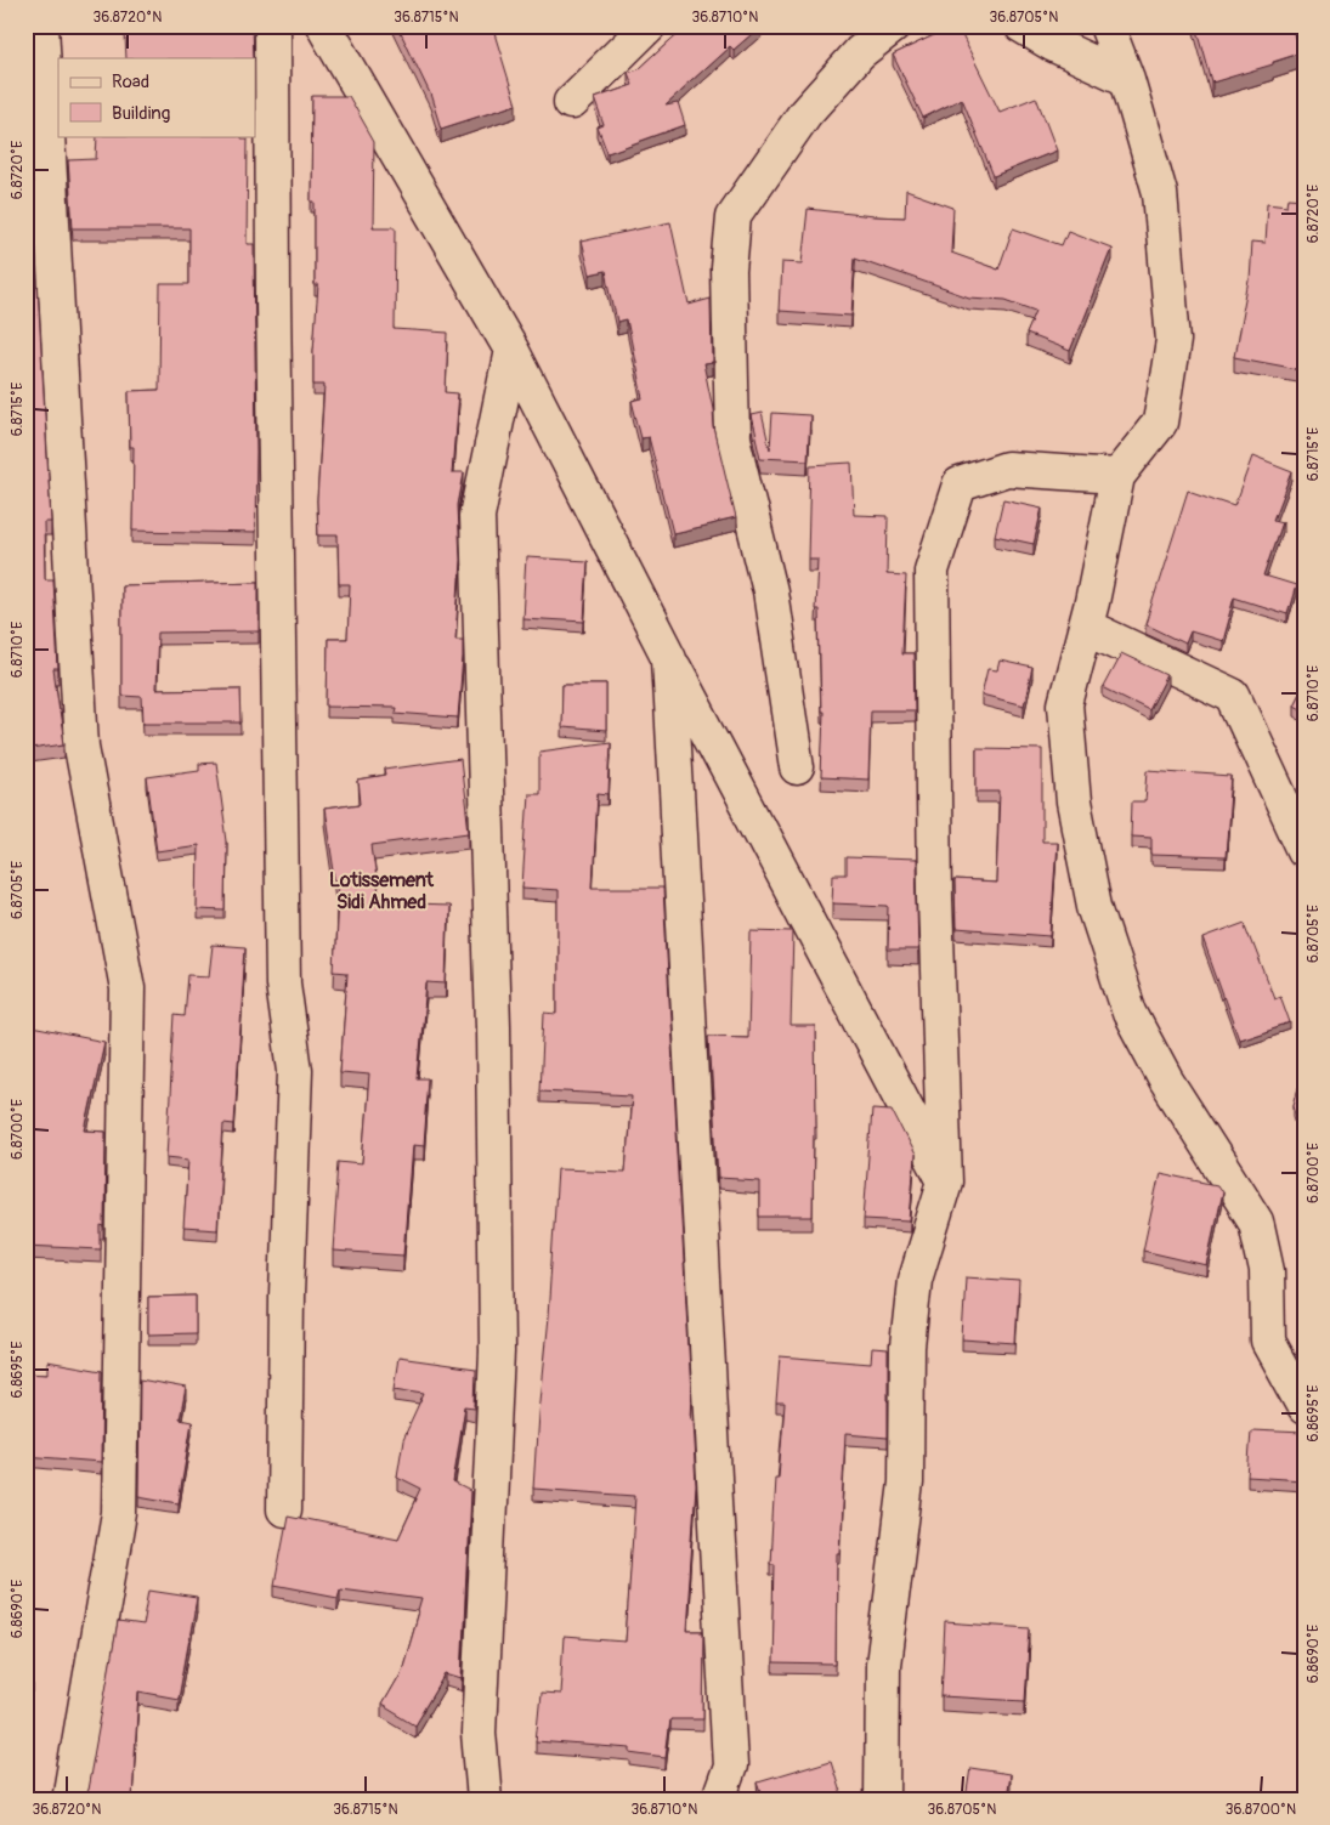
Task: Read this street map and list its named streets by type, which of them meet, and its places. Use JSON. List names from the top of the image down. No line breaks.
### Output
{"districts":["Lotissement Sidi Ahmed"],"legend":["Road","Building"],"coordinates":["36.8720°N","36.8715°N","36.8710°N","36.8705°N","6.8720°E","6.8715°E","6.8710°E","6.8705°E","6.8700°E","6.8695°E","6.8690°E","36.8700°N"]}
